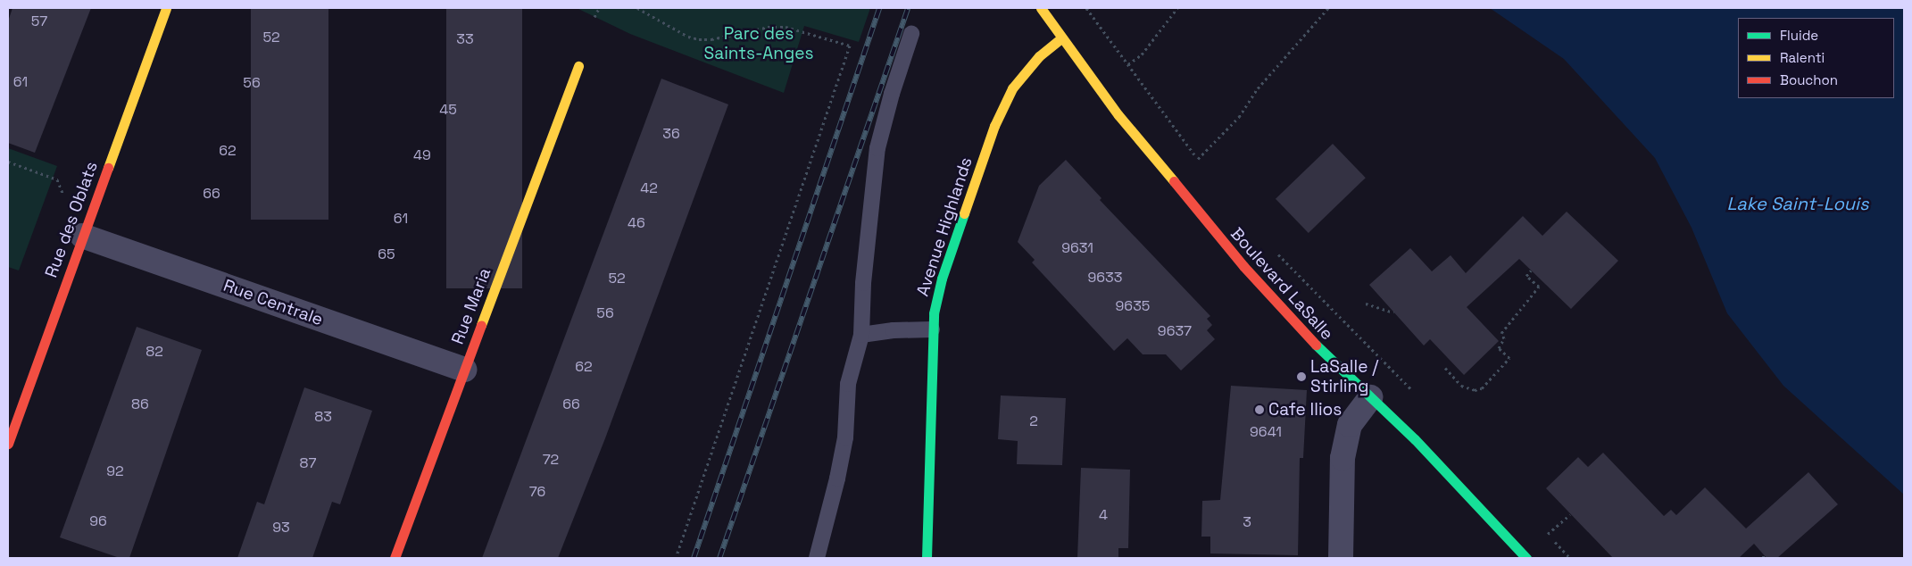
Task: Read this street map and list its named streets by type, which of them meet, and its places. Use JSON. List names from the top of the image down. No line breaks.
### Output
{"streets":{"street":["Rue des Oblats","Avenue Highlands","Boulevard LaSalle","Rue Centrale","Rue Maria"]},"crossings":[["Rue des Oblats","Rue Centrale"],["Avenue Highlands","Boulevard LaSalle"],["Rue Centrale","Rue Maria"]],"water":["Lake Saint-Louis"],"parks":["Parc des Saints-Anges"],"places":["LaSalle / Stirling","Cafe Ilios"],"house_numbers":["57","52","33","61","56","45","36","62","49","42","66","61","46","9631","65","9633","52","9635","56","9637","82","62","86","66","83","2","9641","72","87","92","76","4","96","3","93"],"legend":["Fluide","Ralenti","Bouchon"]}
